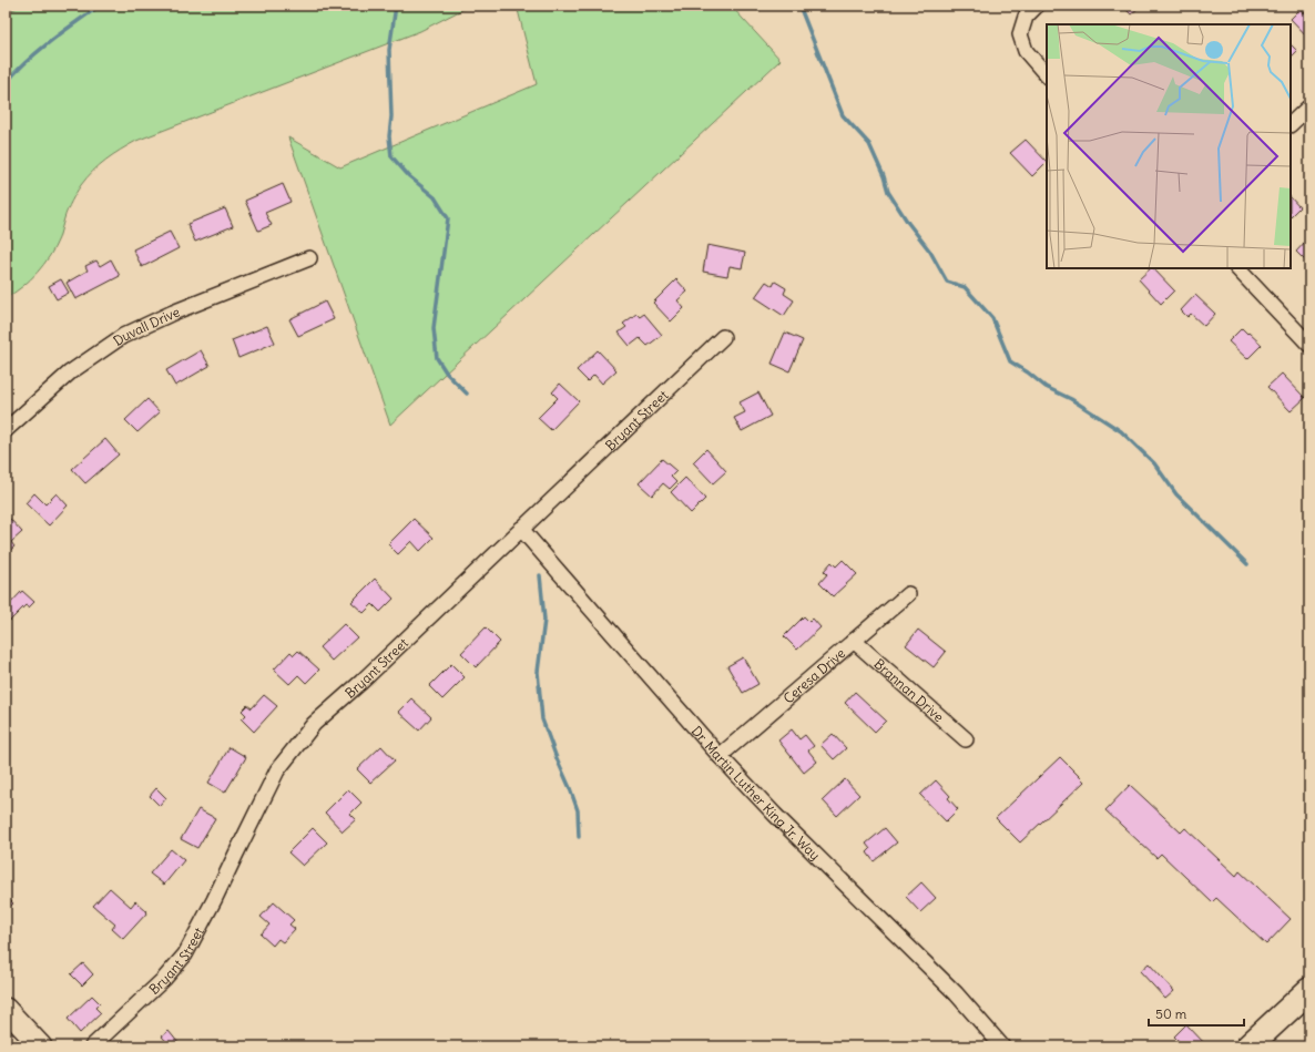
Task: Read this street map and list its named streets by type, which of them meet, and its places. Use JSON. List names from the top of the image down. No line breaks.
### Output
{"streets":{"street":["Duvall Drive","Bryant Street","Ceresa Drive","Brannan Drive","Dr. Martin Luther King Jr. Way"]},"crossings":[["Bryant Street","Dr. Martin Luther King Jr. Way"],["Ceresa Drive","Brannan Drive"],["Ceresa Drive","Dr. Martin Luther King Jr. Way"]],"scale_bar":"50 m"}
